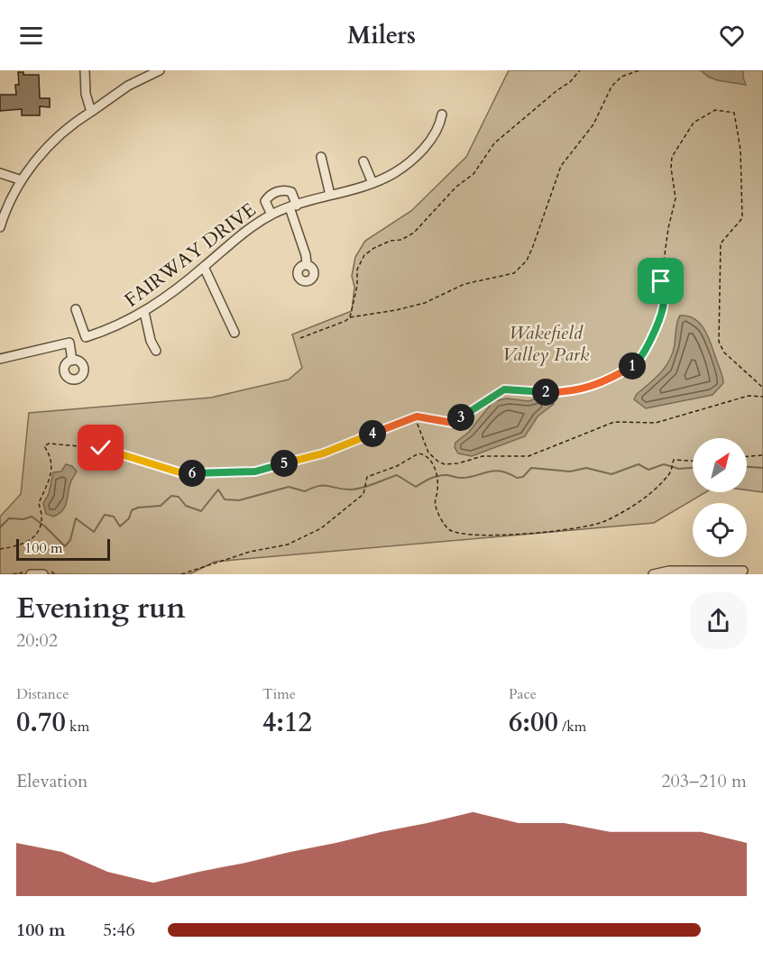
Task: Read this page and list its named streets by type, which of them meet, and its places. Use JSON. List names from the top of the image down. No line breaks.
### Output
{"streets":{"street":["FAIRWAY DRIVE"]},"parks":["Wakefield Valley Park"],"scale_bar":"100 m","north":"top right","page":{"header":"Milers","pins":["1","2","3","4","5","6"],"scale":"100 m","heading":["Evening run","20:02"],"stats":[["Distance","0.70 km"],["Time","4:12"],["Pace","6:00 /km"]],"chart":["Elevation","203–210 m"],"list":[{"name":"100 m","note":"5:46"}]}}
